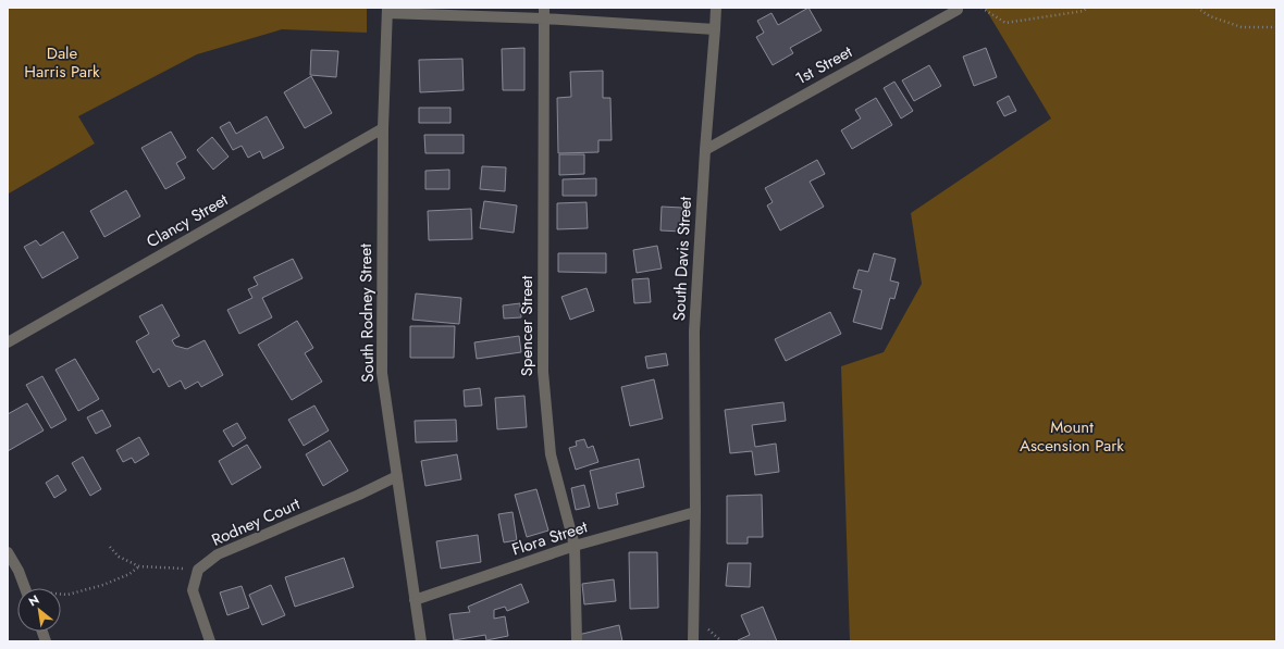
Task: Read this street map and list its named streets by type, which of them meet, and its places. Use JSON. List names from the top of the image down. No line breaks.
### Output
{"streets":{"street":["1st Street","Clancy Street","South Davis Street","South Rodney Street","Spencer Street","Rodney Court","Flora Street"]},"crossings":[["1st Street","South Davis Street"],["Clancy Street","South Rodney Street"],["South Davis Street","Flora Street"],["South Rodney Street","Rodney Court"],["South Rodney Street","Flora Street"],["Spencer Street","Flora Street"]],"parks":["Dale Harris Park","Mount Ascension Park"],"north":"top left"}
